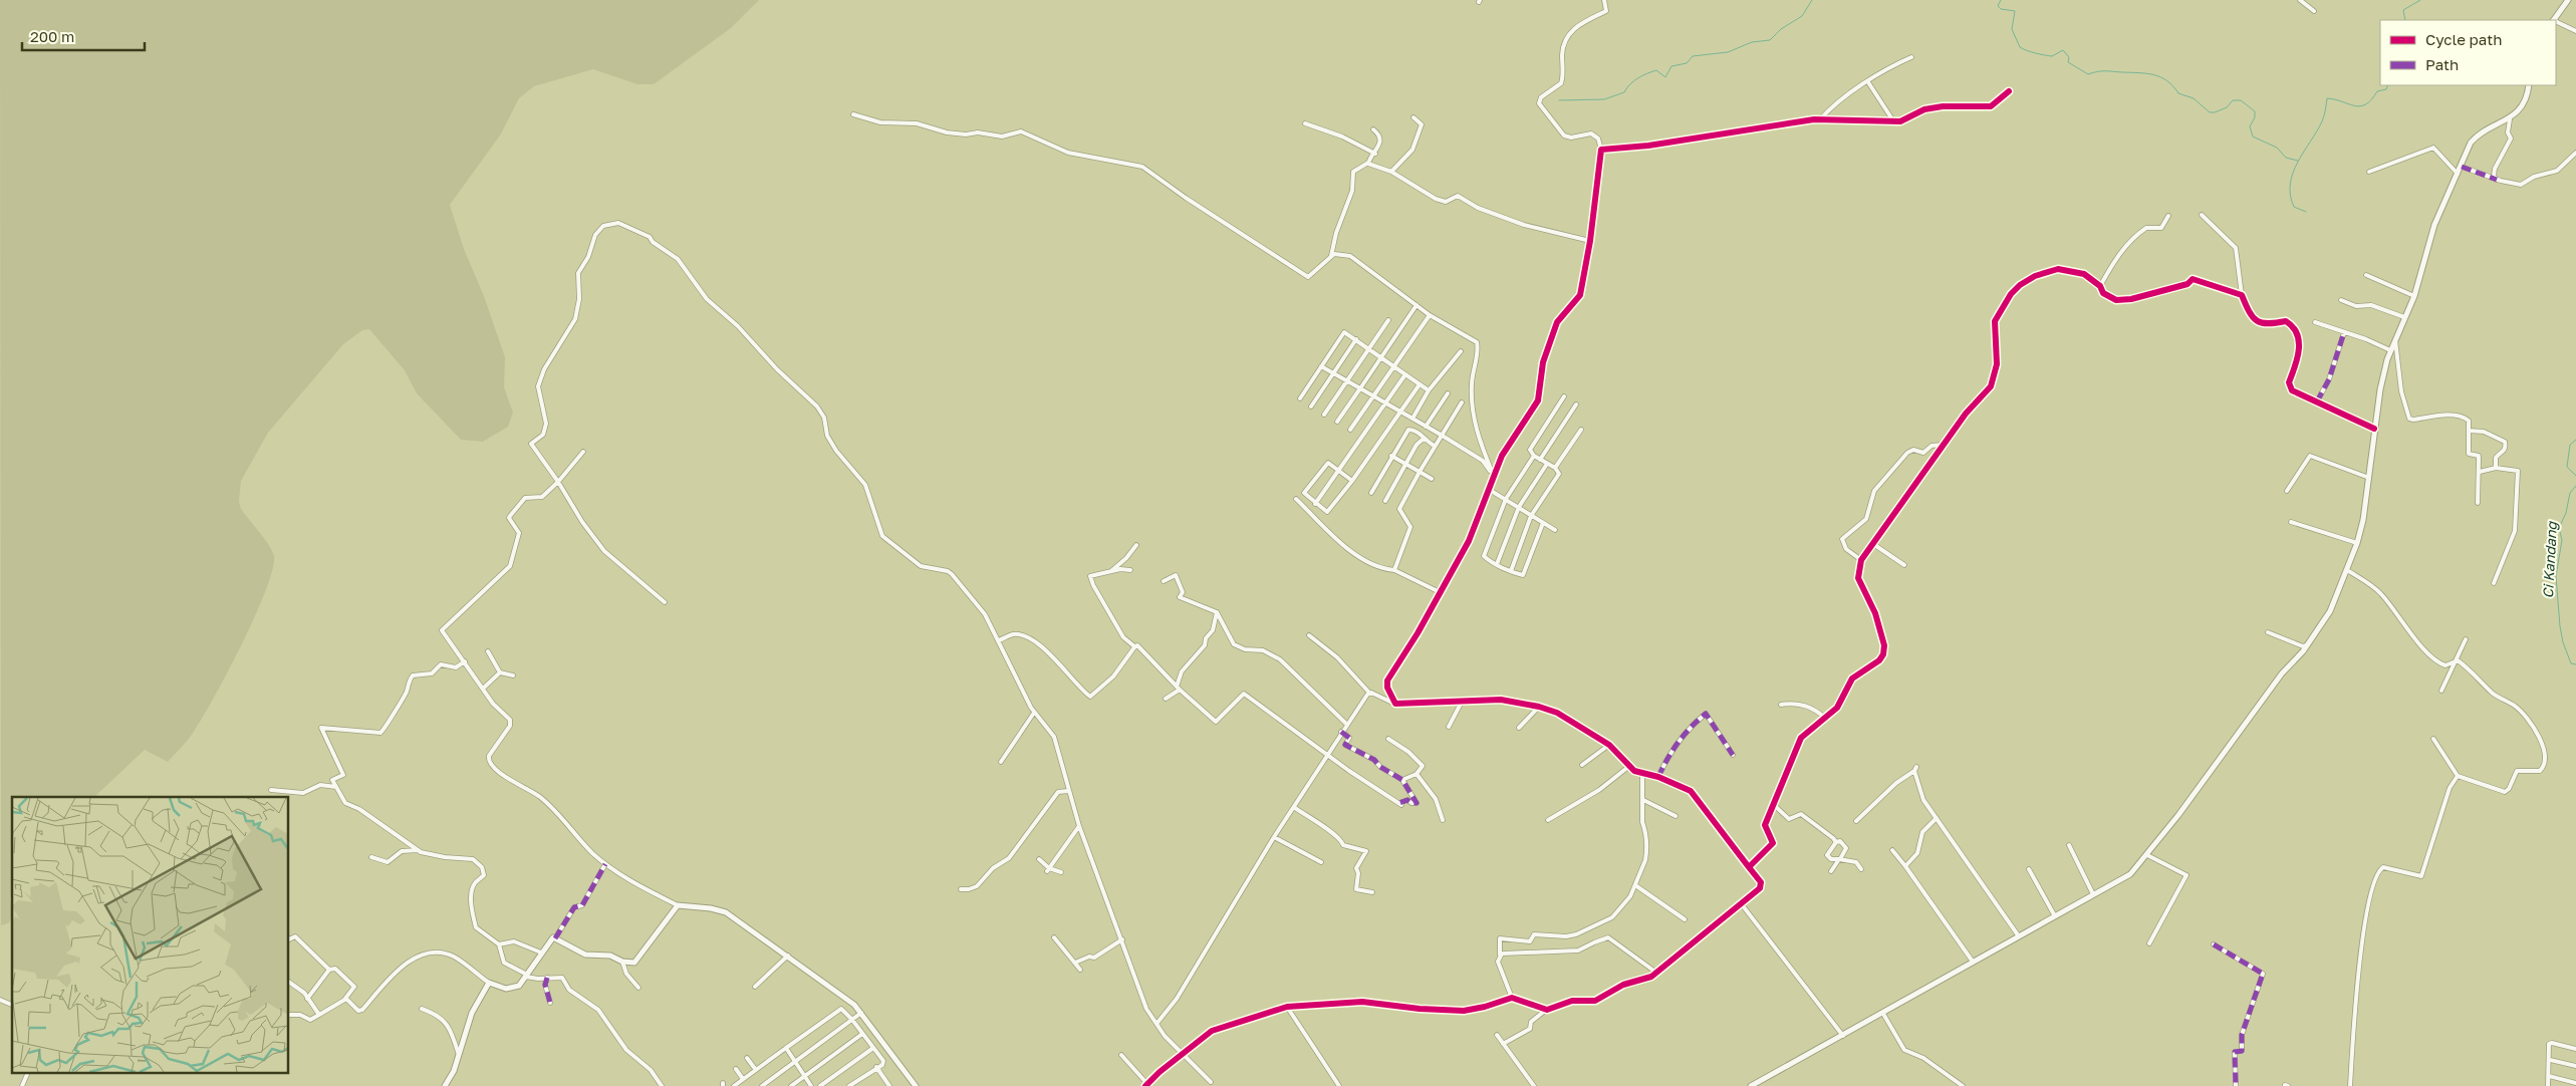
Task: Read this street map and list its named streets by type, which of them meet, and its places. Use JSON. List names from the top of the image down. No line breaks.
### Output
{"water":["Ci Kandang"],"legend":["Cycle path","Path"],"scale_bar":"200 m"}
